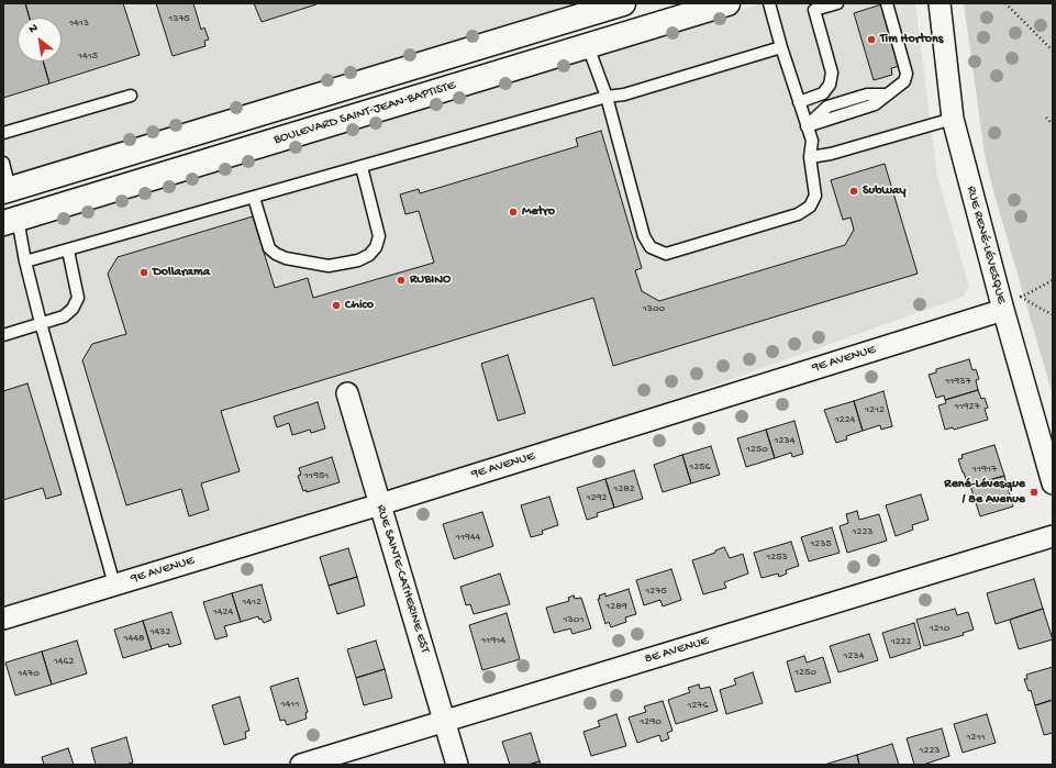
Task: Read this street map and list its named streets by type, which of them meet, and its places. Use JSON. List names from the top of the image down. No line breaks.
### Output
{"streets":{"main road":["BOULEVARD SAINT-JEAN-BAPTISTE"],"street":["RUE RENÉ-LÉVESQUE","9E AVENUE","RUE SAINTE-CATHERINE EST","8E AVENUE"]},"crossings":[["RUE RENÉ-LÉVESQUE","9E AVENUE"],["9E AVENUE","RUE SAINTE-CATHERINE EST"],["RUE SAINTE-CATHERINE EST","8E AVENUE"]],"places":["Tim Hortons","Subway","Metro","Dollarama","RUBINO","Chico","René-Lévesque / 8e Avenue"],"house_numbers":["1375","1413","1415","1300","11937","11927","1212","1224","1234","1250","1256","11917","11951","1282","1292","1223","11944","1235","1253","1275","1412","1289","1424","1301","1210","1432","1448","11914","1222","1234","1462","1250","1470","1411","1276","1290","1211","1223"],"north":"top left"}
